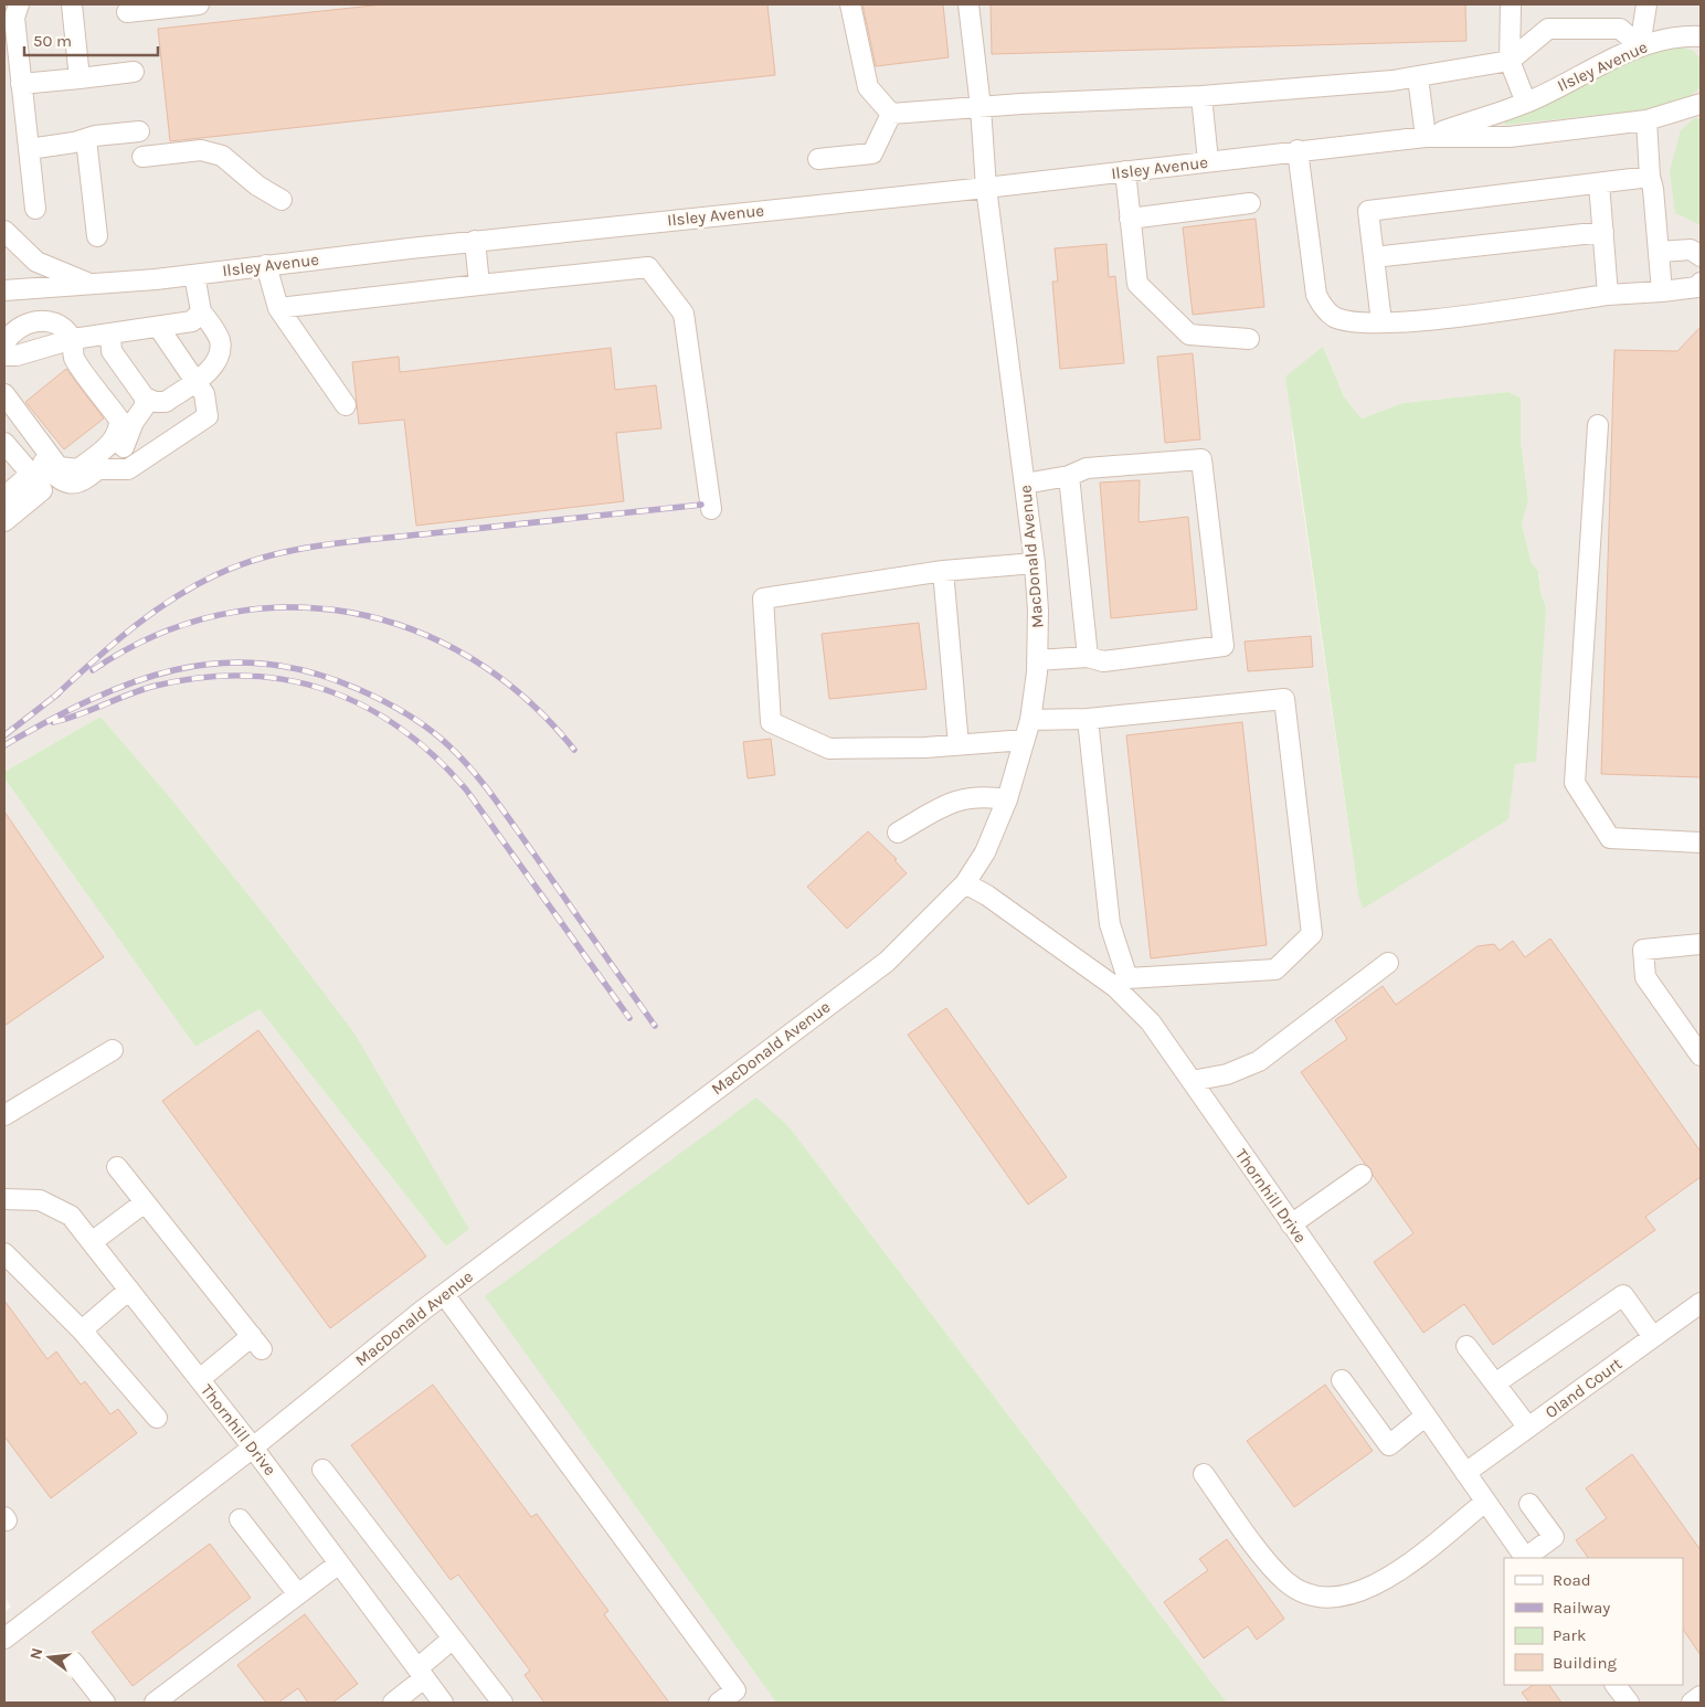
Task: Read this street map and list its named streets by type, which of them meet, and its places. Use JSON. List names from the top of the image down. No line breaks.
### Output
{"streets":{"street":["Ilsley Avenue","MacDonald Avenue","Thornhill Drive","Oland Court"]},"crossings":[["Ilsley Avenue","MacDonald Avenue"],["MacDonald Avenue","Thornhill Drive"],["Thornhill Drive","Oland Court"]],"legend":["Road","Railway","Park","Building"],"scale_bar":"50 m","north":"left"}
